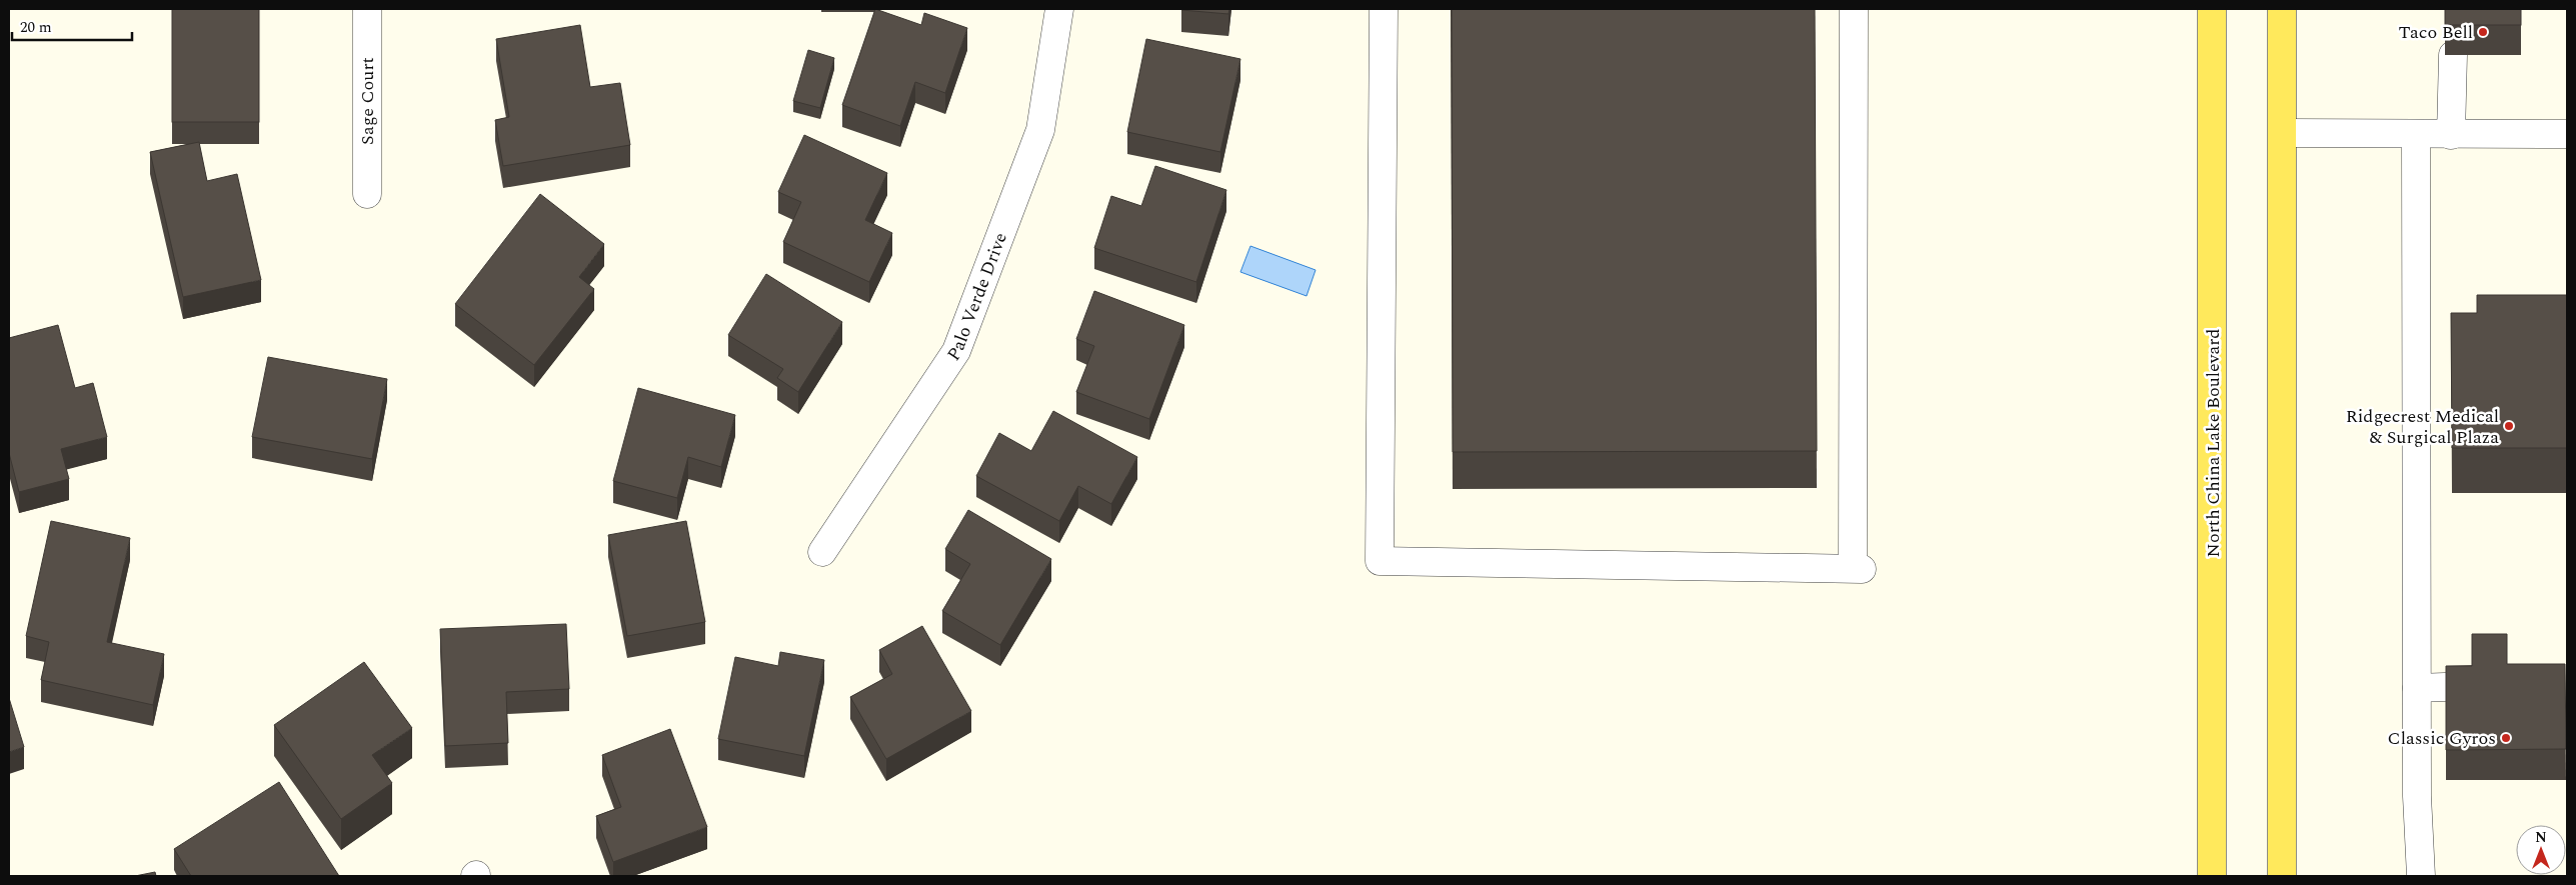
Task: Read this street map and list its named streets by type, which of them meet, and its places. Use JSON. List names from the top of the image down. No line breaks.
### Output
{"streets":{"main road":["North China Lake Boulevard"],"street":["Sage Court","Palo Verde Drive"]},"places":["Taco Bell","Ridgecrest Medical & Surgical Plaza","Classic Gyros"],"scale_bar":"20 m","north":"top"}
